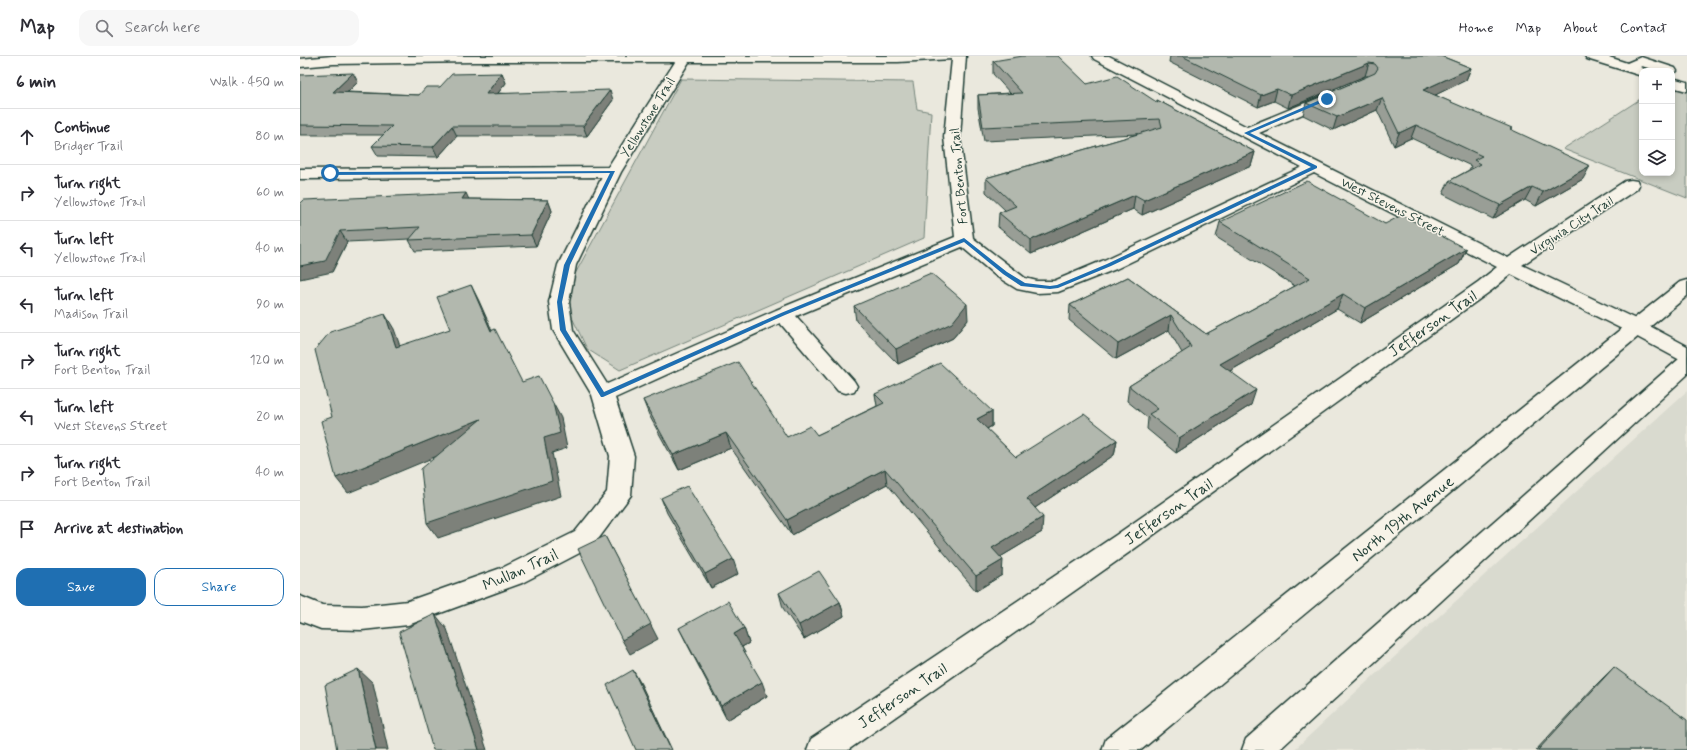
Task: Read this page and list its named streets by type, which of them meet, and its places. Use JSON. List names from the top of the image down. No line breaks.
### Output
{"streets":{"street":["Yellowstone Trail","Fort Benton Trail","West Stevens Street","Virginia City Trail","Jefferson Trail","North 19th Avenue","Mullan Trail"]},"crossings":[["Yellowstone Trail","Mullan Trail"],["Fort Benton Trail","West Stevens Street"],["West Stevens Street","Virginia City Trail"],["West Stevens Street","Jefferson Trail"],["West Stevens Street","North 19th Avenue"],["Virginia City Trail","Jefferson Trail"]],"page":{"header":"Map","search":"Search here","nav":["Home","Map","About","Contact"],"heading":["6 min","Walk · 450 m"],"map_buttons":["+","−"],"list":[["Continue","Bridger Trail","80 m"],["Turn right","Yellowstone Trail","60 m"],["Turn left","Yellowstone Trail","40 m"],["Turn left","Madison Trail","90 m"],["Turn right","Fort Benton Trail","120 m"],["Turn left","West Stevens Street","20 m"],["Turn right","Fort Benton Trail","40 m"],"Arrive at destination"],"buttons":["Save","Share"]}}
